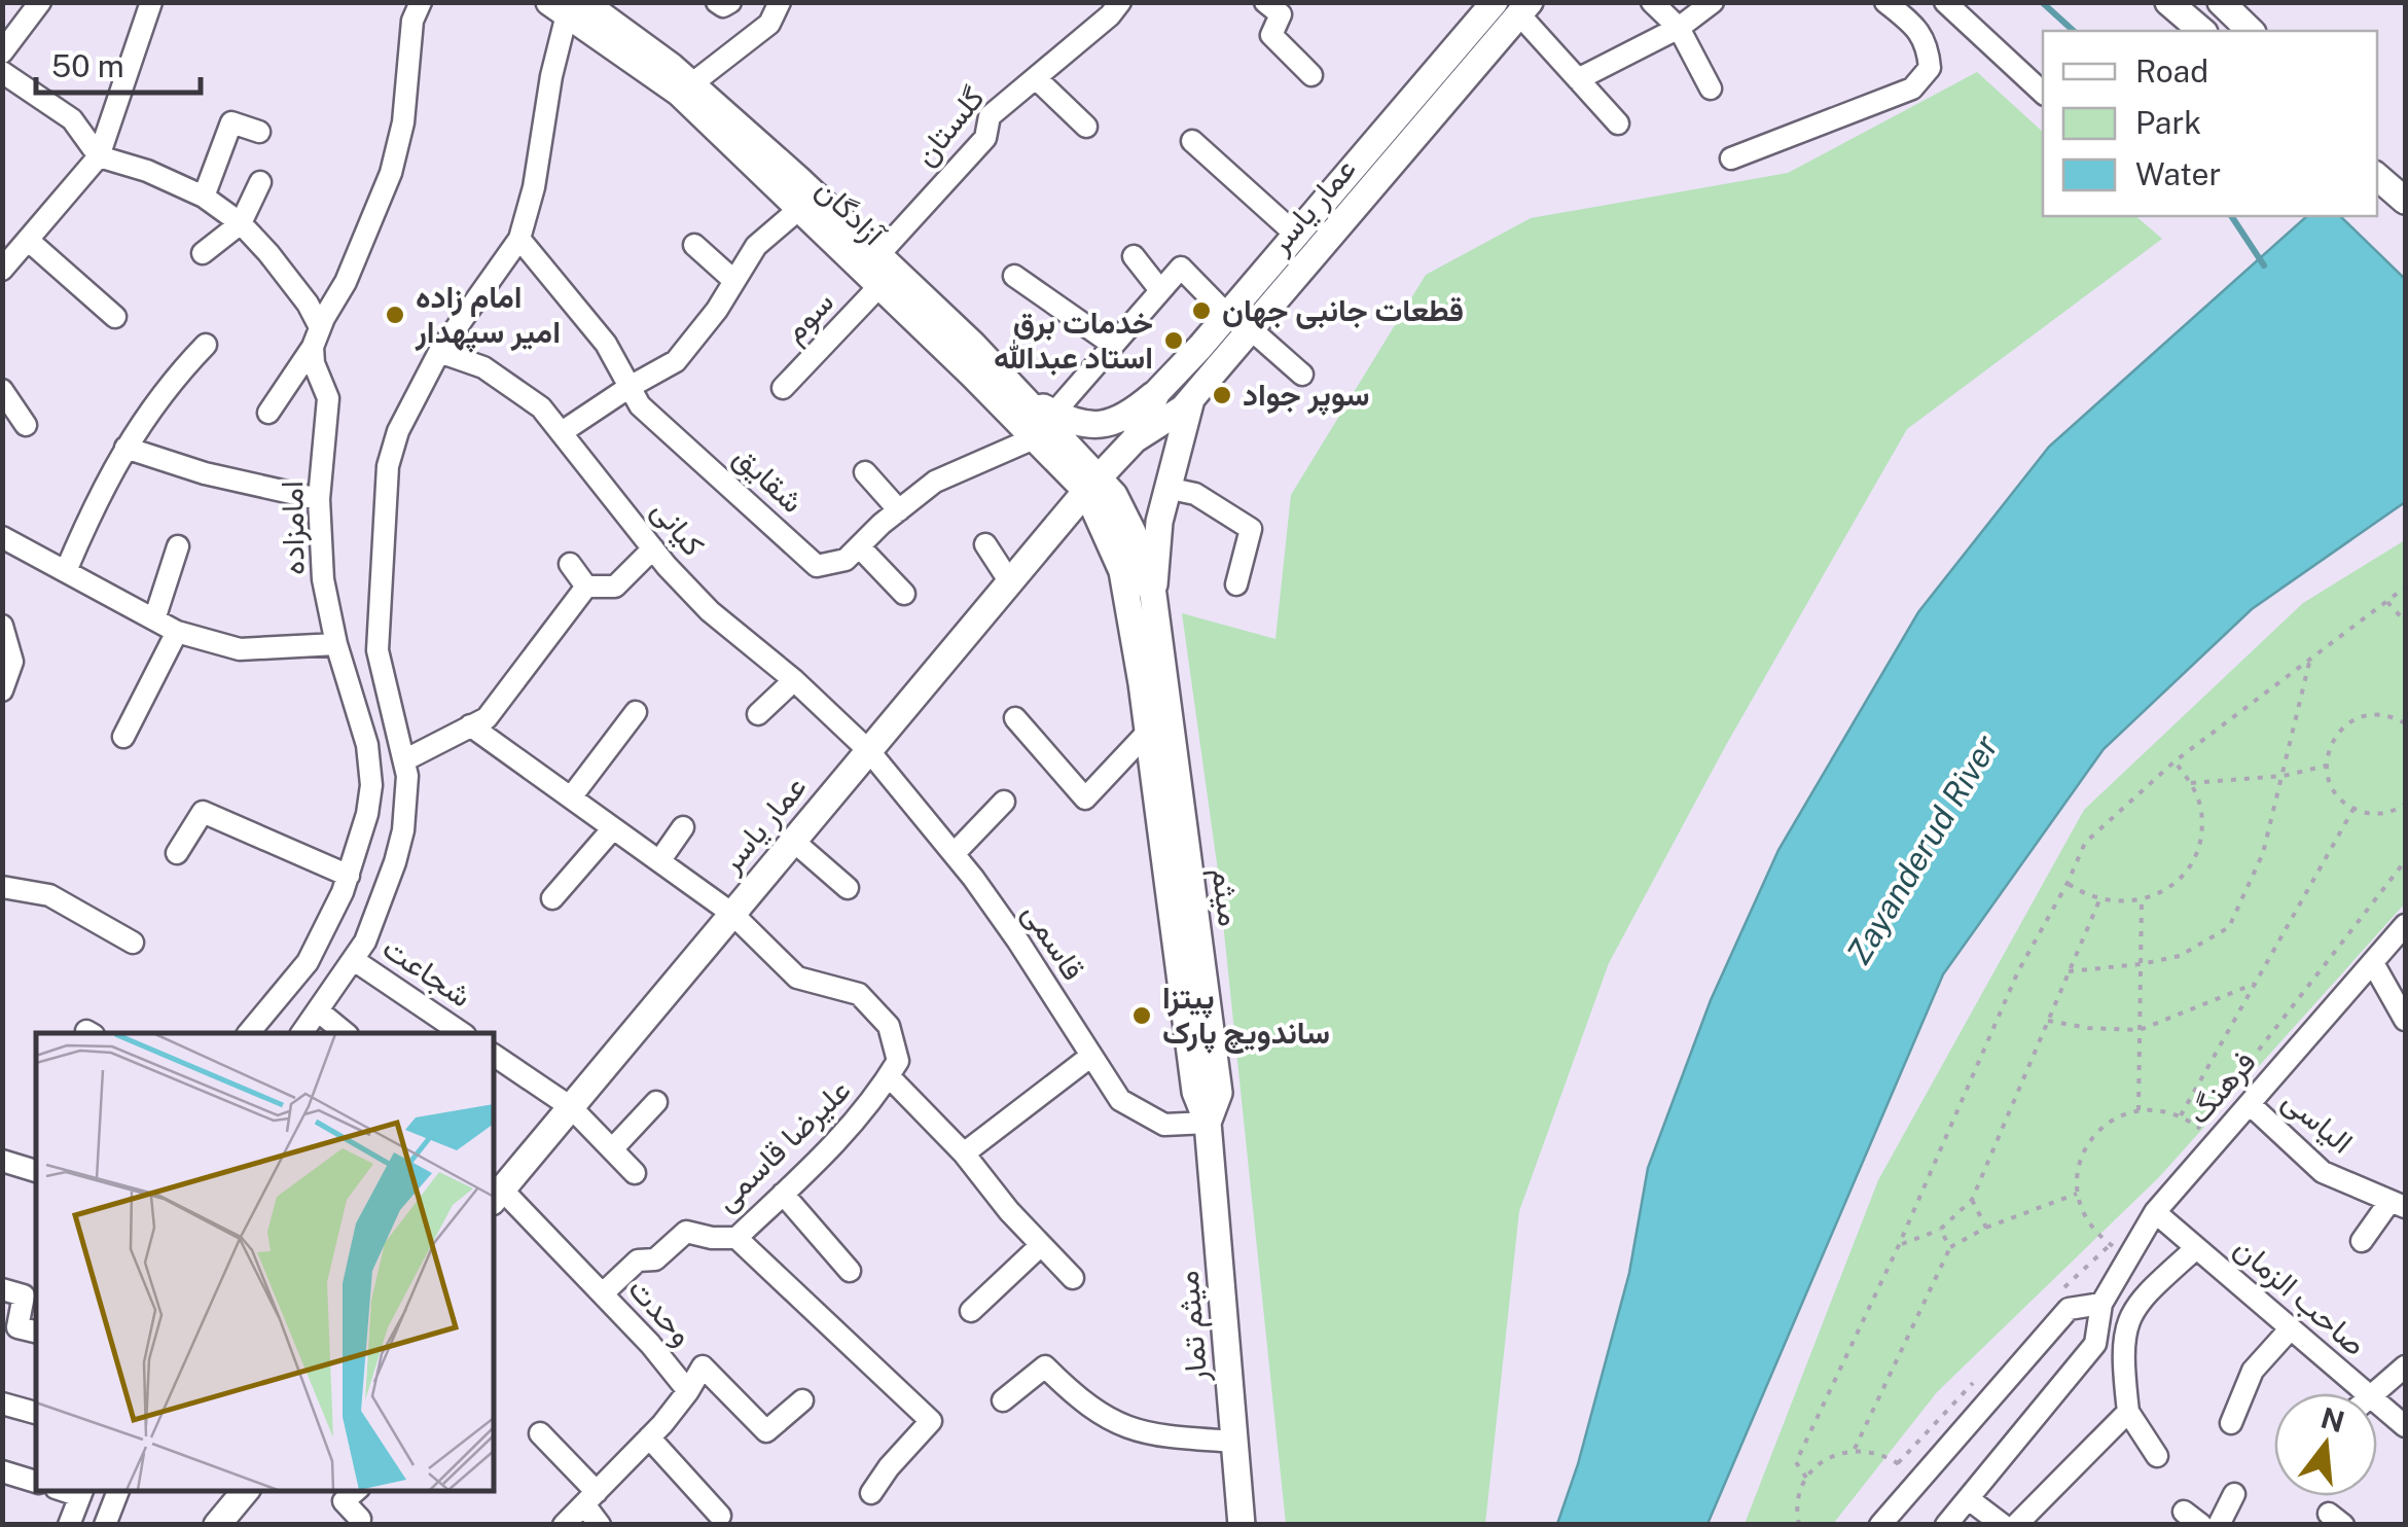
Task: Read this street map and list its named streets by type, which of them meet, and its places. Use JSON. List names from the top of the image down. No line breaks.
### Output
{"streets":{"main road":["عمار یاسر","آزادگان","میثم","میثم تمار"],"street":["گلستان","سوم","شقایق","امامزاده","کیانی","قاسمی","شجاعت","فرهنگ","الیاسی","علیرضا قاسمی","صاحب الزمان","وحدت"]},"crossings":[["گلستان","آزادگان"],["عمار یاسر","آزادگان"],["عمار یاسر","کیانی"],["عمار یاسر","میثم"],["عمار یاسر","قاسمی"],["عمار یاسر","علیرضا قاسمی"],["عمار یاسر","وحدت"],["آزادگان","سوم"],["آزادگان","شقایق"],["آزادگان","میثم"],["کیانی","قاسمی"],["میثم","قاسمی"],["میثم","میثم تمار"],["قاسمی","میثم تمار"],["فرهنگ","الیاسی"],["فرهنگ","صاحب الزمان"],["علیرضا قاسمی","وحدت"]],"water":["Zayanderud River"],"places":["قطعات جانبی جهان","امام زاده امیر سپهدار","خدمات برق استاد عبدالله","سوپر جواد","پیتزا ساندویچ پارک"],"legend":["Road","Park","Water"],"scale_bar":"50 m","north":"top"}
